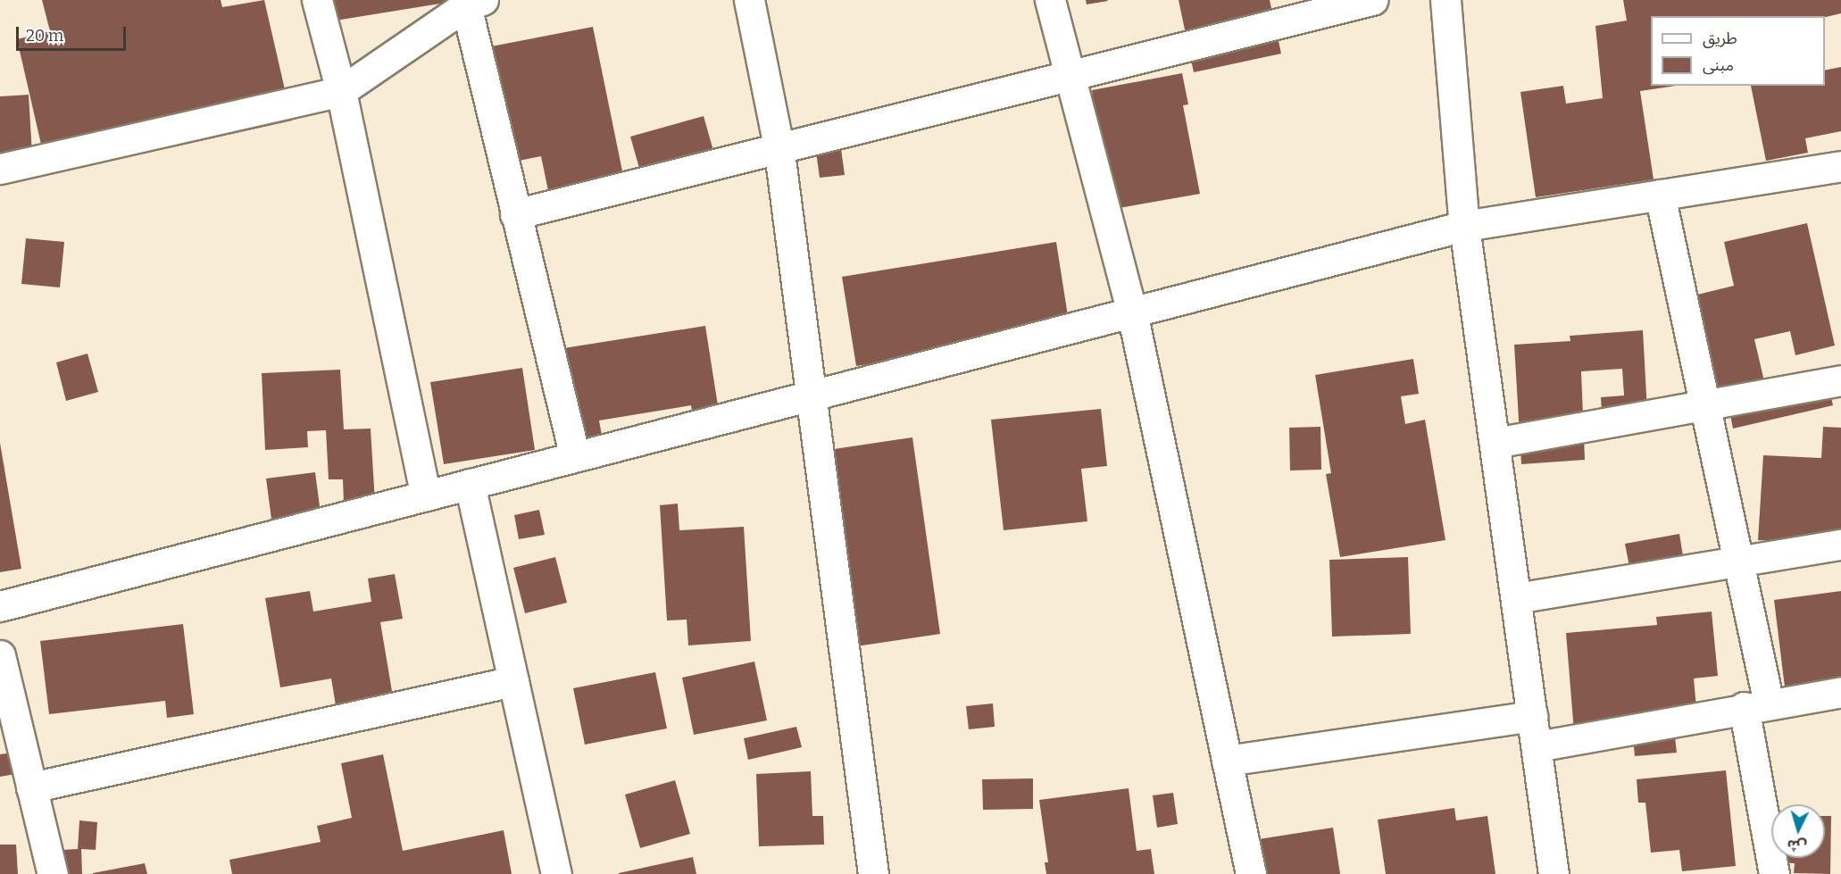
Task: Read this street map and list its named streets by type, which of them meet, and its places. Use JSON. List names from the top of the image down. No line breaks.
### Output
{"legend":["طريق","مبنى"],"scale_bar":"20 m","north":"bottom"}
